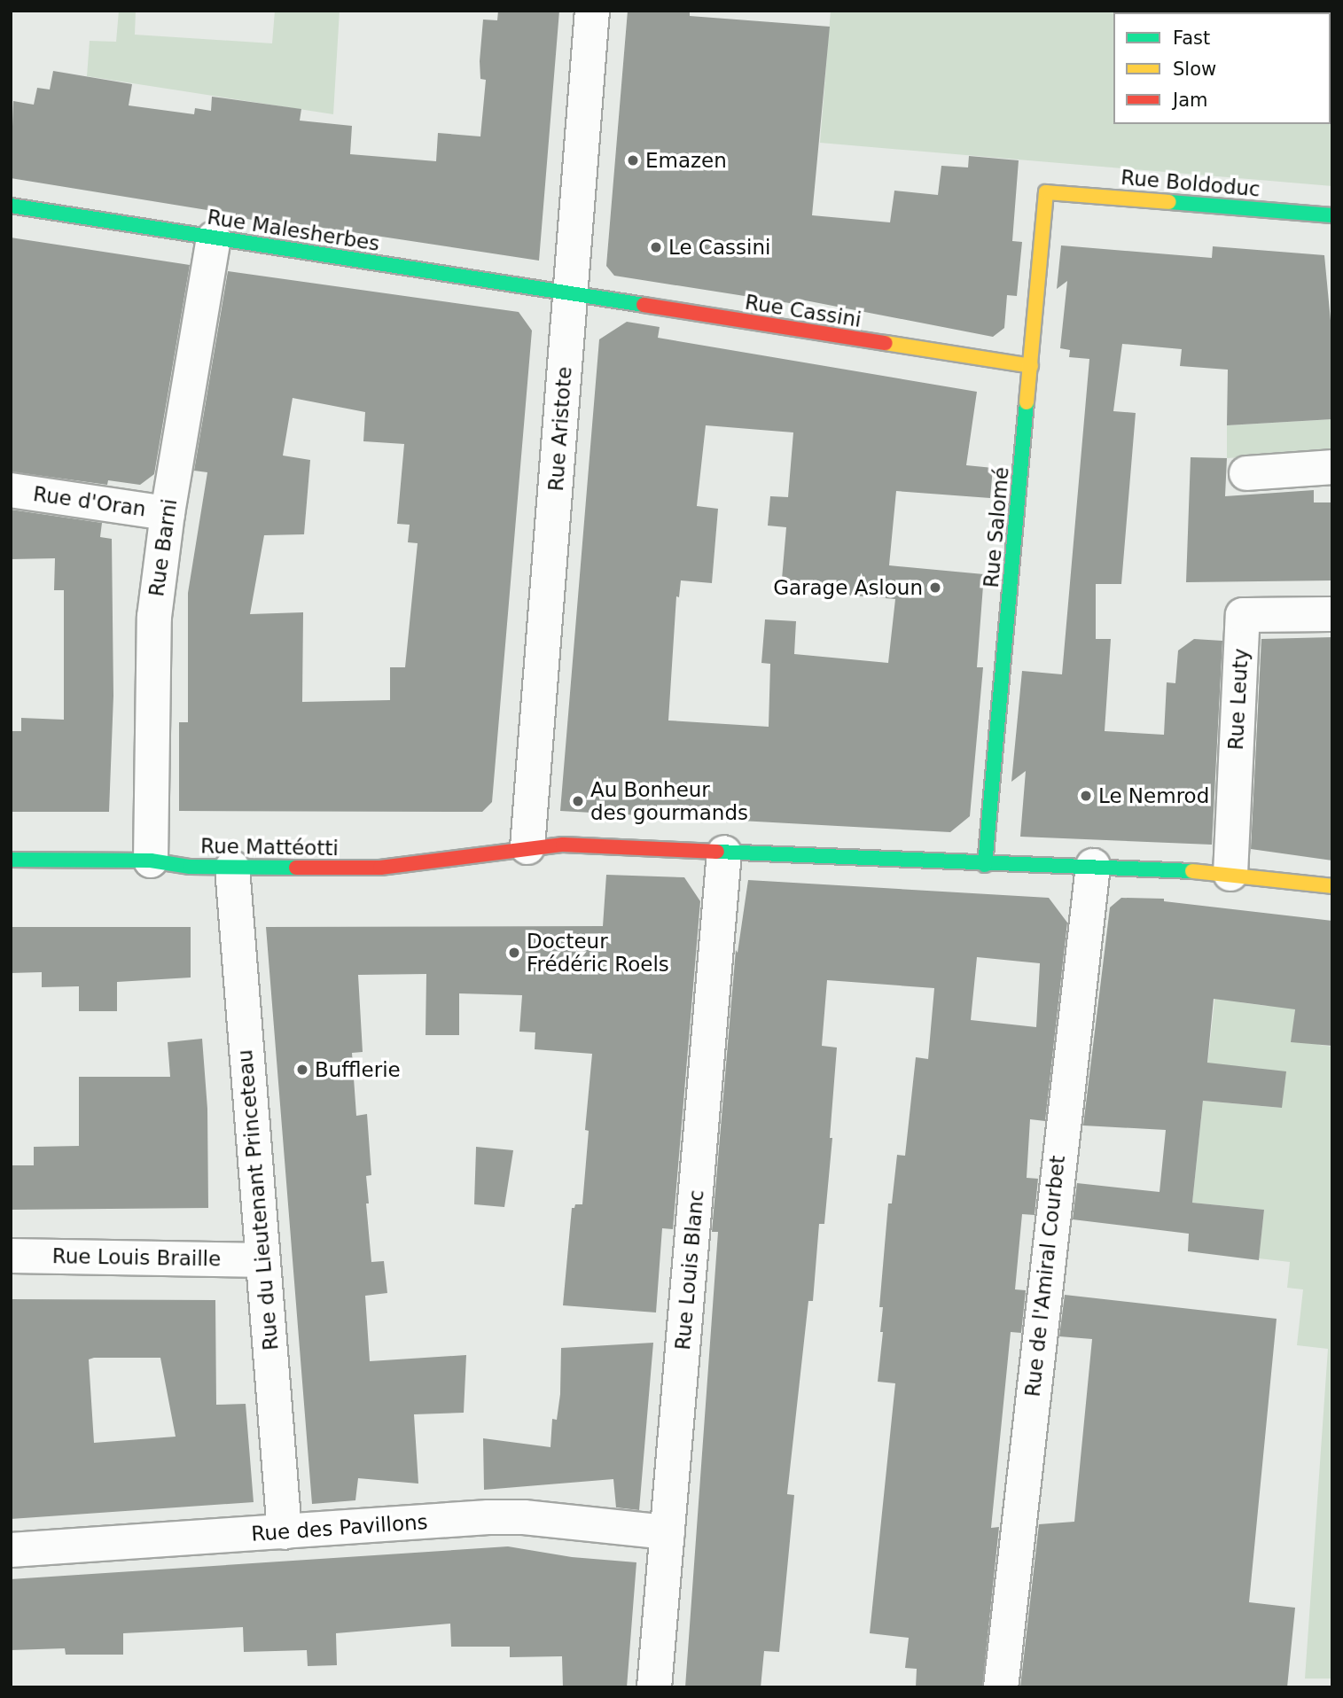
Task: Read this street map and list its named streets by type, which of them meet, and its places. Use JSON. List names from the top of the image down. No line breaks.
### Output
{"streets":{"street":["Rue Boldoduc","Rue Malesherbes","Rue Cassini","Rue Aristote","Rue d'Oran","Rue Salomé","Rue Barni","Rue Leuty","Rue Mattéotti","Rue du Lieutenant Princeteau","Rue Louis Braille","Rue Louis Blanc","Rue de l'Amiral Courbet","Rue des Pavillons"]},"crossings":[["Rue Boldoduc","Rue Salomé"],["Rue Malesherbes","Rue Cassini"],["Rue Malesherbes","Rue Aristote"],["Rue Malesherbes","Rue Barni"],["Rue Cassini","Rue Aristote"],["Rue Cassini","Rue Salomé"],["Rue Aristote","Rue Mattéotti"],["Rue d'Oran","Rue Barni"],["Rue Salomé","Rue Mattéotti"],["Rue Barni","Rue Mattéotti"],["Rue Leuty","Rue Mattéotti"],["Rue Mattéotti","Rue du Lieutenant Princeteau"],["Rue Mattéotti","Rue Louis Blanc"],["Rue Mattéotti","Rue de l'Amiral Courbet"],["Rue du Lieutenant Princeteau","Rue Louis Braille"],["Rue du Lieutenant Princeteau","Rue des Pavillons"],["Rue Louis Blanc","Rue des Pavillons"]],"places":["Emazen","Le Cassini","Garage Asloun","Le Nemrod","Au Bonheur des gourmands","Docteur Frédéric Roels","Bufflerie"],"legend":["Fast","Slow","Jam"]}
